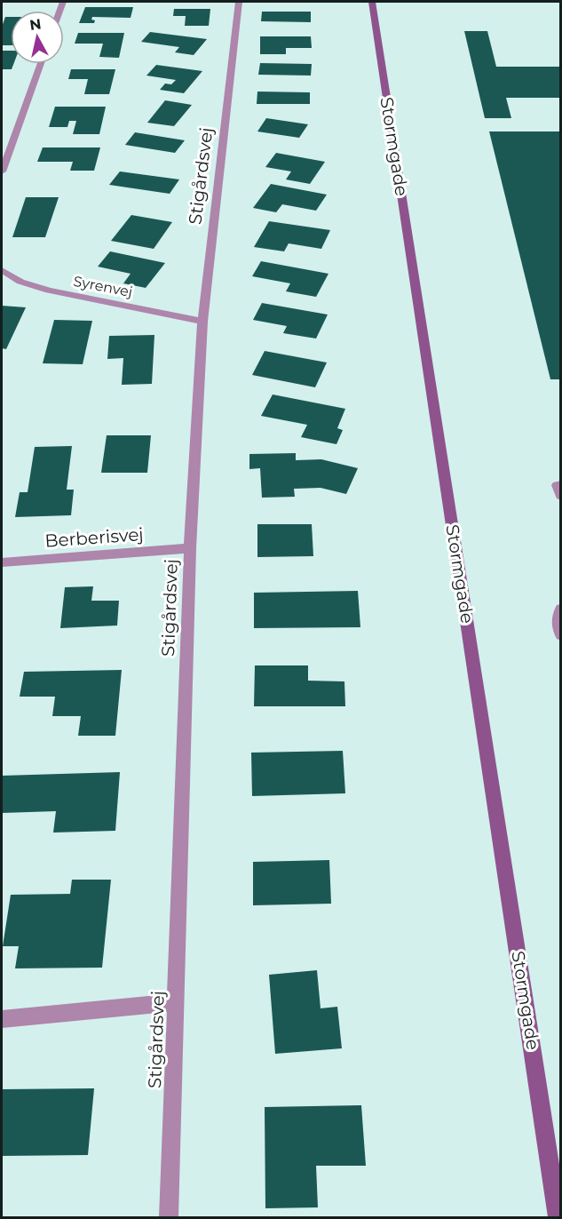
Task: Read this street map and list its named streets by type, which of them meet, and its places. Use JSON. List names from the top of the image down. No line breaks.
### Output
{"streets":{"street":["Stormgade","Stigårdsvej","Syrenvej","Berberisvej"]},"crossings":[["Stigårdsvej","Syrenvej"],["Stigårdsvej","Berberisvej"]],"north":"top"}
